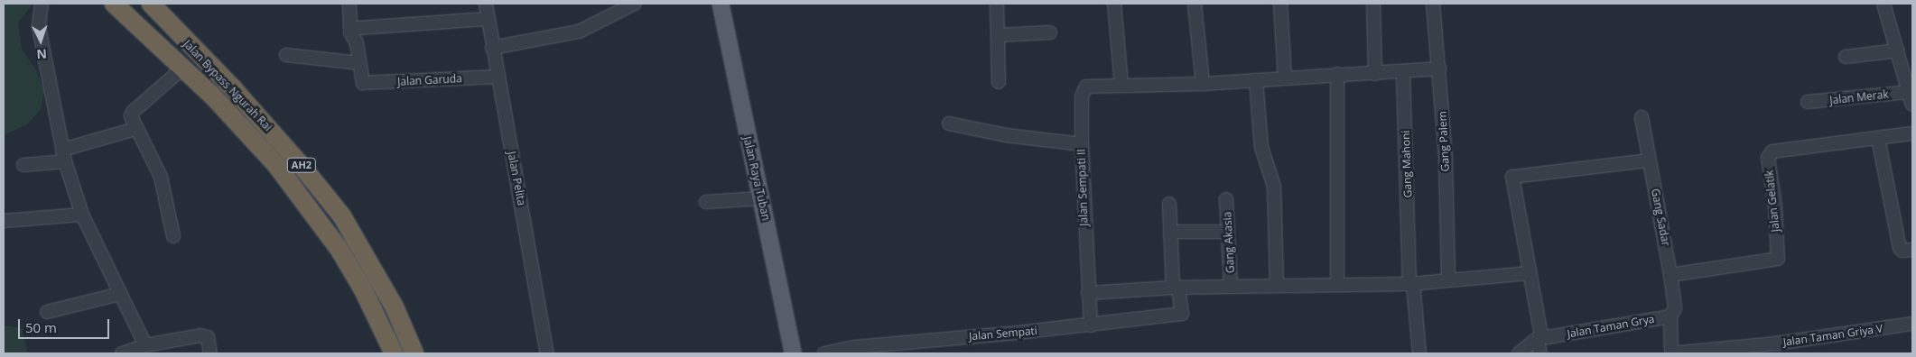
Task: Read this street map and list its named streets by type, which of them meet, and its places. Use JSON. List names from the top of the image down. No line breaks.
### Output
{"streets":{"highway":["Jalan Bypass Ngurah Rai","AH2"],"main road":["Jalan Raya Tuban"],"street":["Jalan Garuda","Jalan Merak","Gang Palem","Gang Mahoni","Jalan Pelita","Jalan Sempati II","Jalan Gelatik","Gang Sadar","Gang Akasia","Jalan Taman Grya","Jalan Sempati","Jalan Taman Griya V"]},"crossings":[["Jalan Garuda","Jalan Pelita"],["Jalan Sempati II","Jalan Sempati"],["Jalan Gelatik","Gang Sadar"],["Gang Sadar","Jalan Taman Grya"],["Jalan Taman Grya","Jalan Taman Griya V"]],"scale_bar":"50 m","north":"bottom"}
